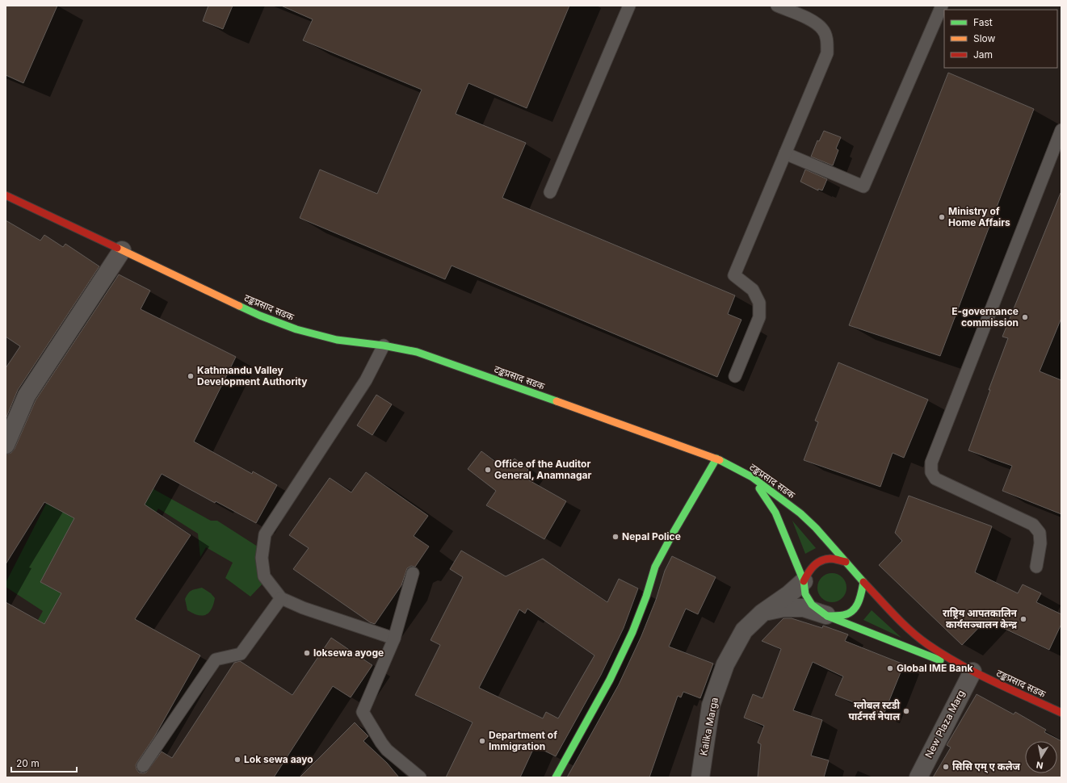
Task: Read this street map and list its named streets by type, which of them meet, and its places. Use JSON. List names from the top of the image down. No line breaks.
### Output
{"streets":{"street":["टङ्कप्रसाद सडक","New Plaza Marg","Kalika Marga"]},"crossings":[["टङ्कप्रसाद सडक","New Plaza Marg"],["टङ्कप्रसाद सडक","Kalika Marga"]],"places":["Ministry of Home Affairs","E-governance commission","Kathmandu Valley Development Authority","Office of the Auditor General, Anamnagar","Nepal Police","राष्ट्रिय आपतकालिन कार्यसञ्चालन केन्द्र","loksewa ayoge","Global IME Bank","ग्लोबल स्टडी पार्टनर्स नेपाल","Department of Immigration","Lok sewa aayo","सिसि एम् ए कलेज"],"legend":["Fast","Slow","Jam"],"scale_bar":"20 m","north":"bottom"}
